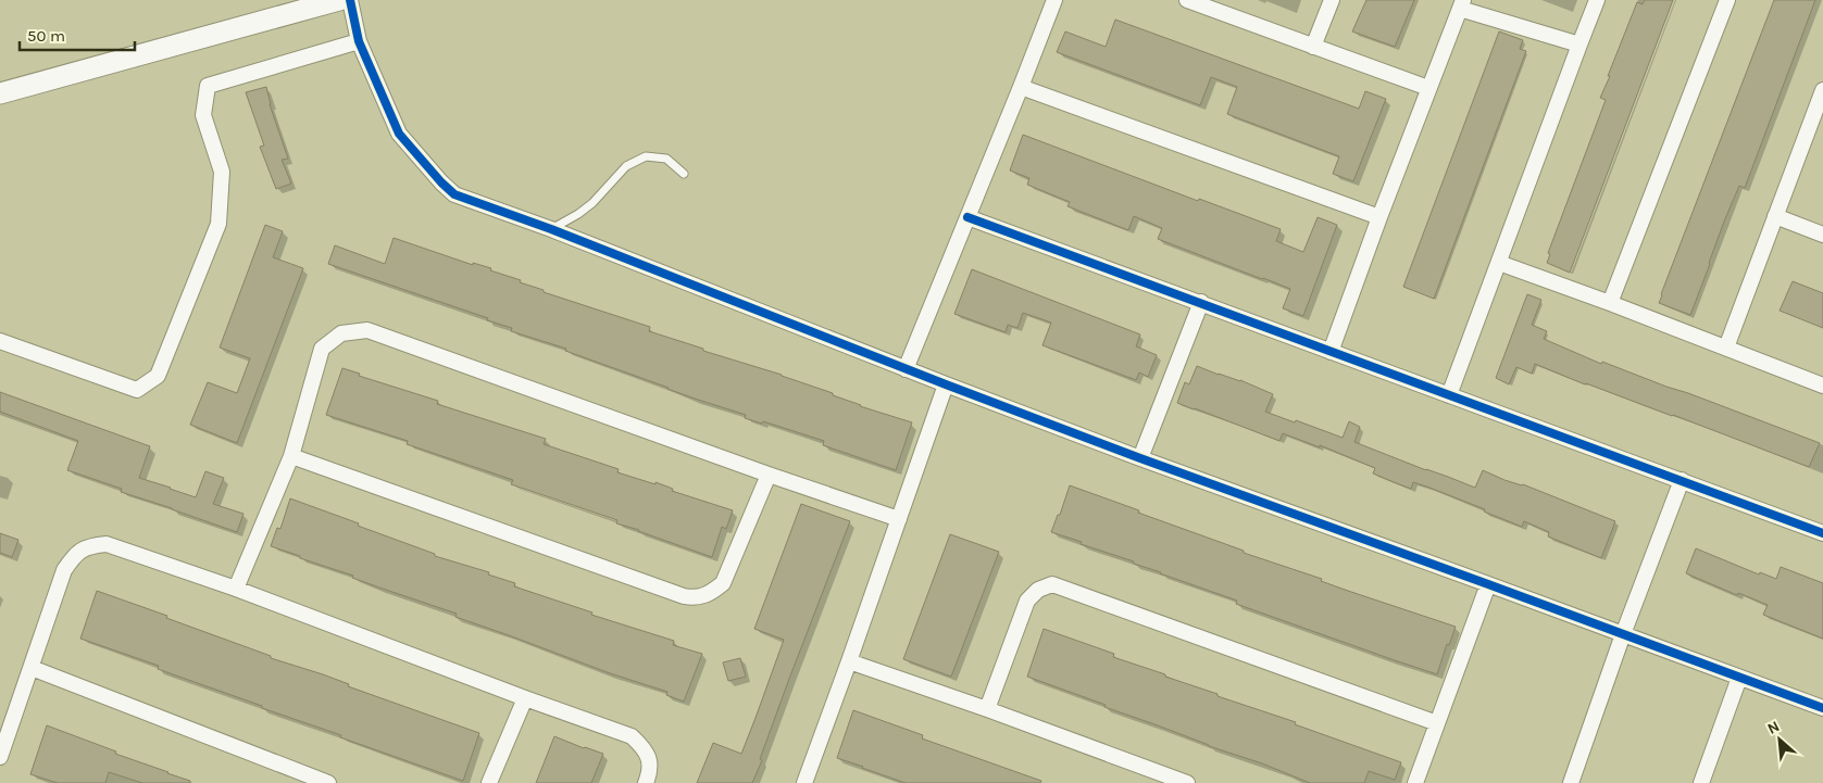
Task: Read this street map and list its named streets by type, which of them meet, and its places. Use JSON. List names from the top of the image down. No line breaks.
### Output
{"scale_bar":"50 m","north":"top left"}
